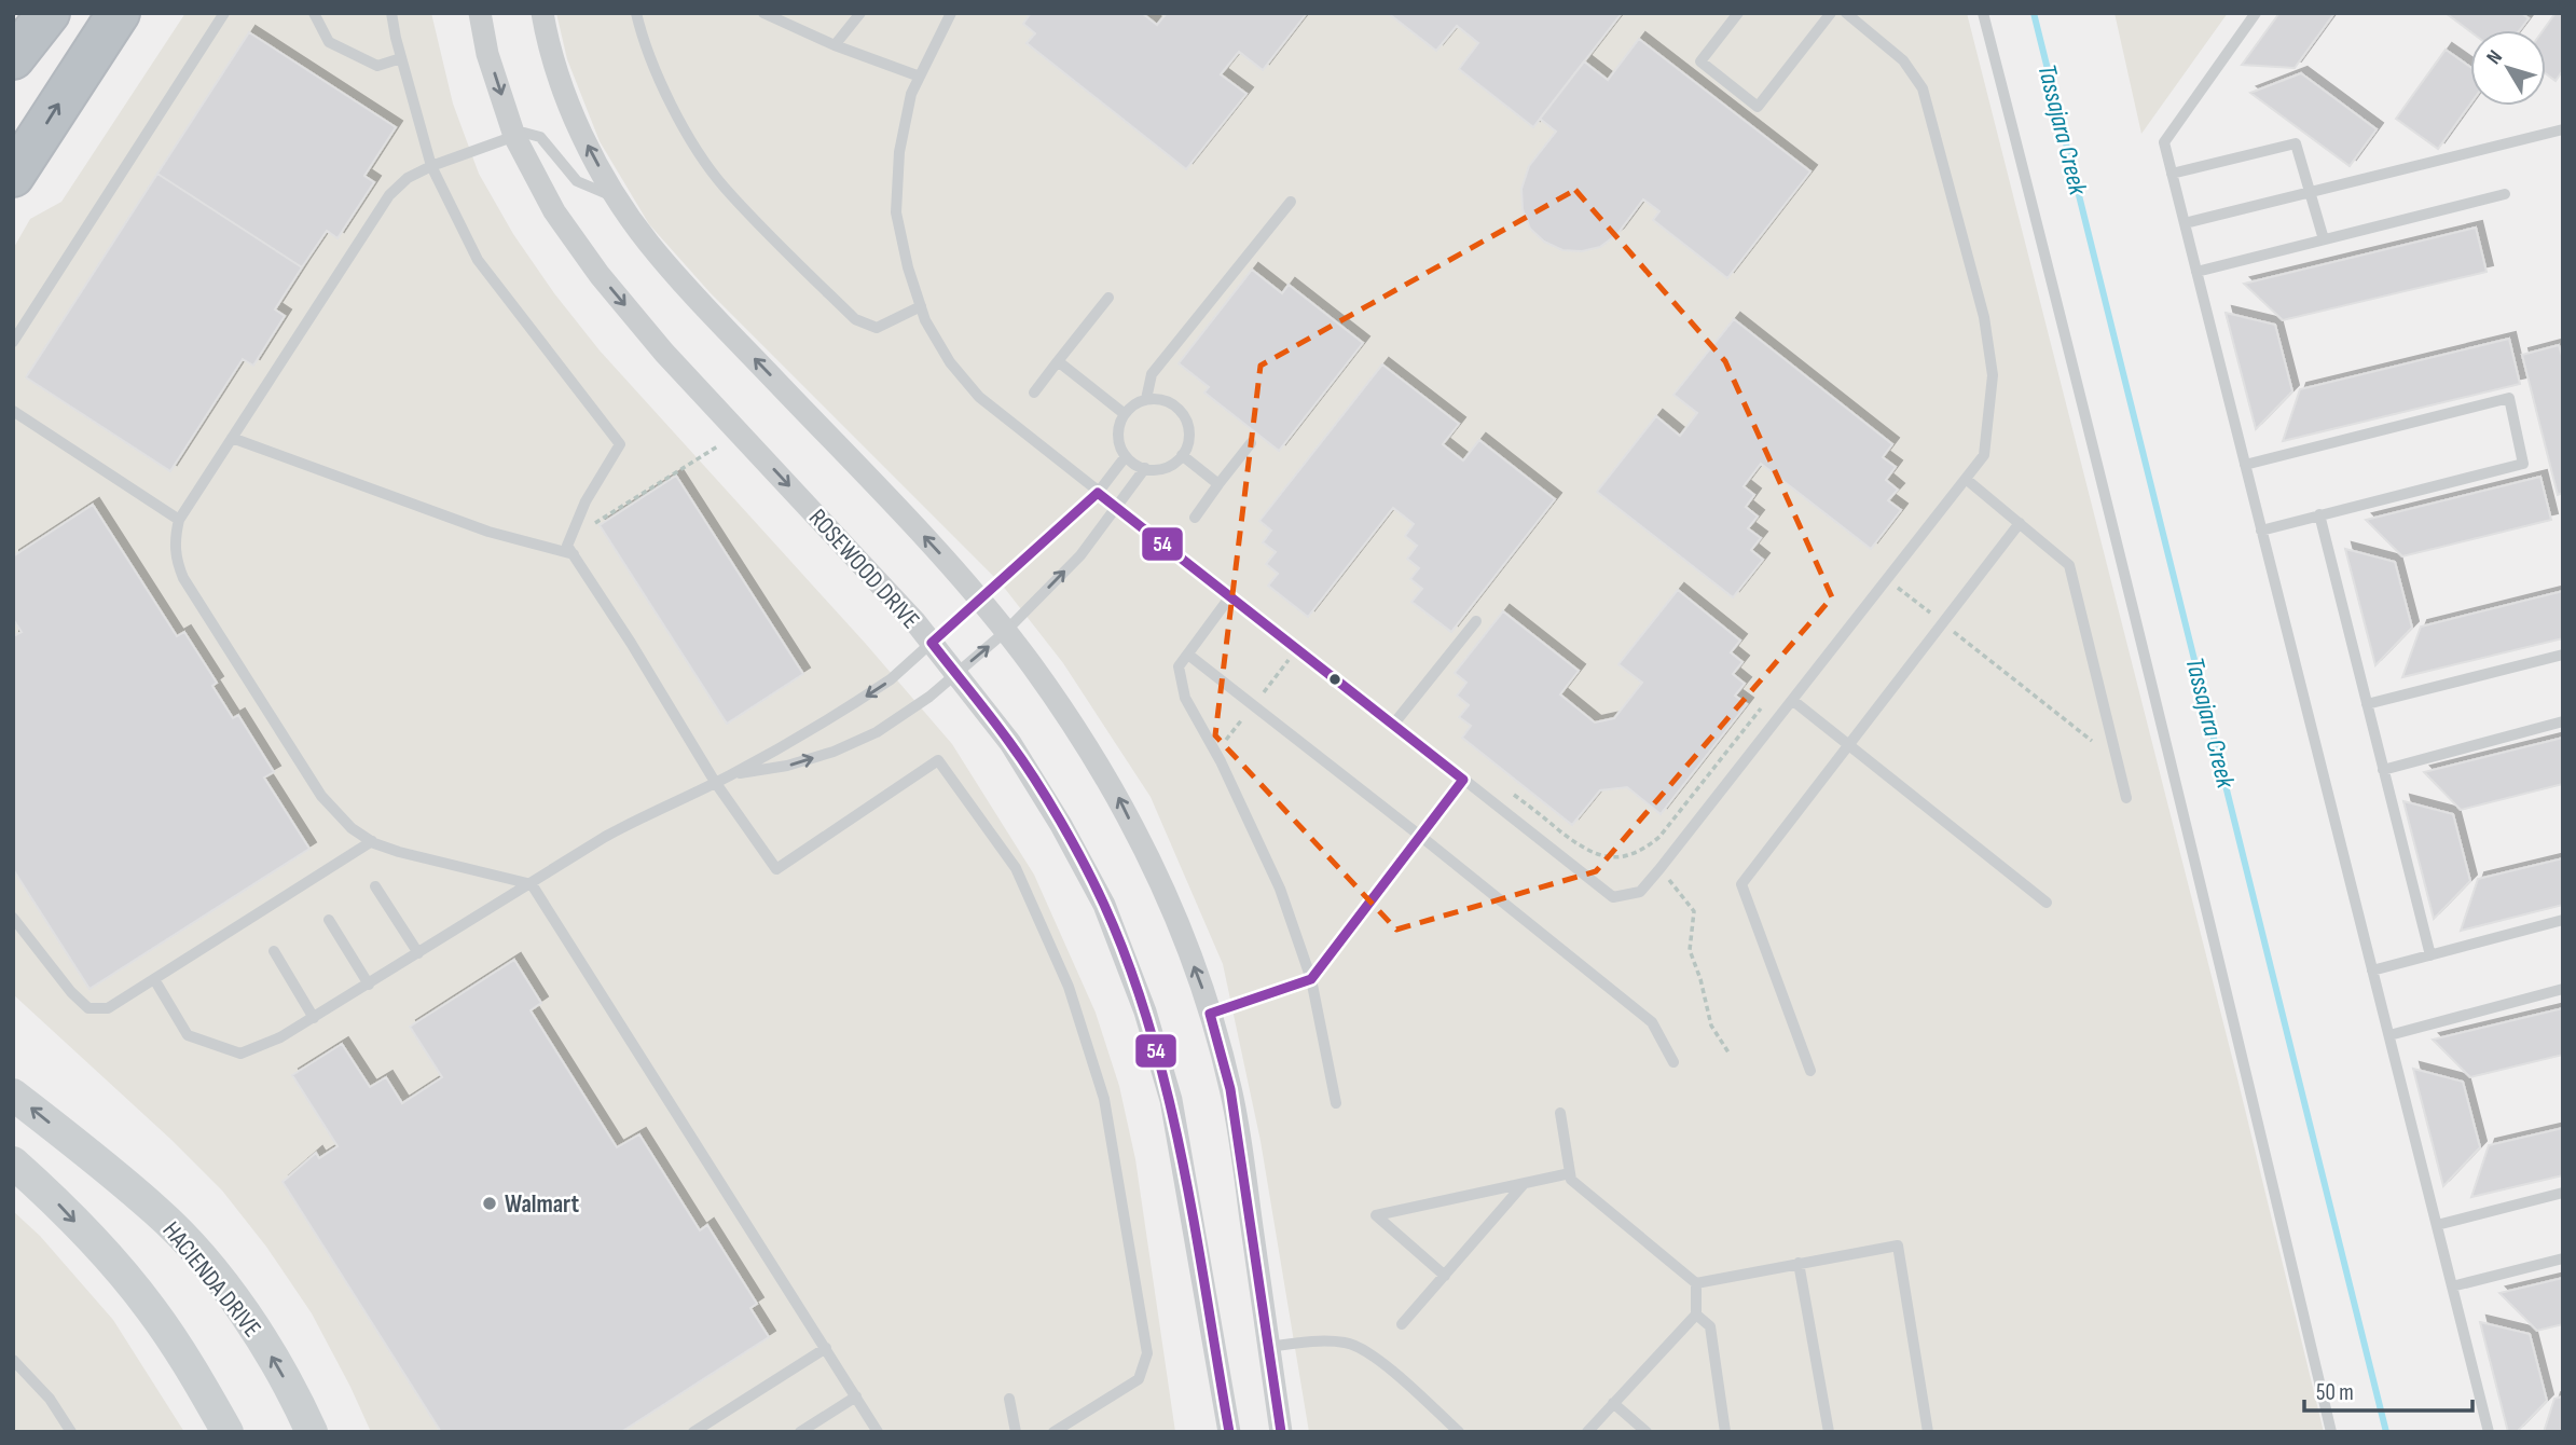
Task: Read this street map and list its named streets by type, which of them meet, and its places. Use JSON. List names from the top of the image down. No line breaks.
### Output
{"streets":{"main road":["HACIENDA DRIVE"],"street":["ROSEWOOD DRIVE"]},"water":["Tassajara Creek"],"places":["Walmart"],"lines":["transit line 54"],"scale_bar":"50 m","north":"top left"}
